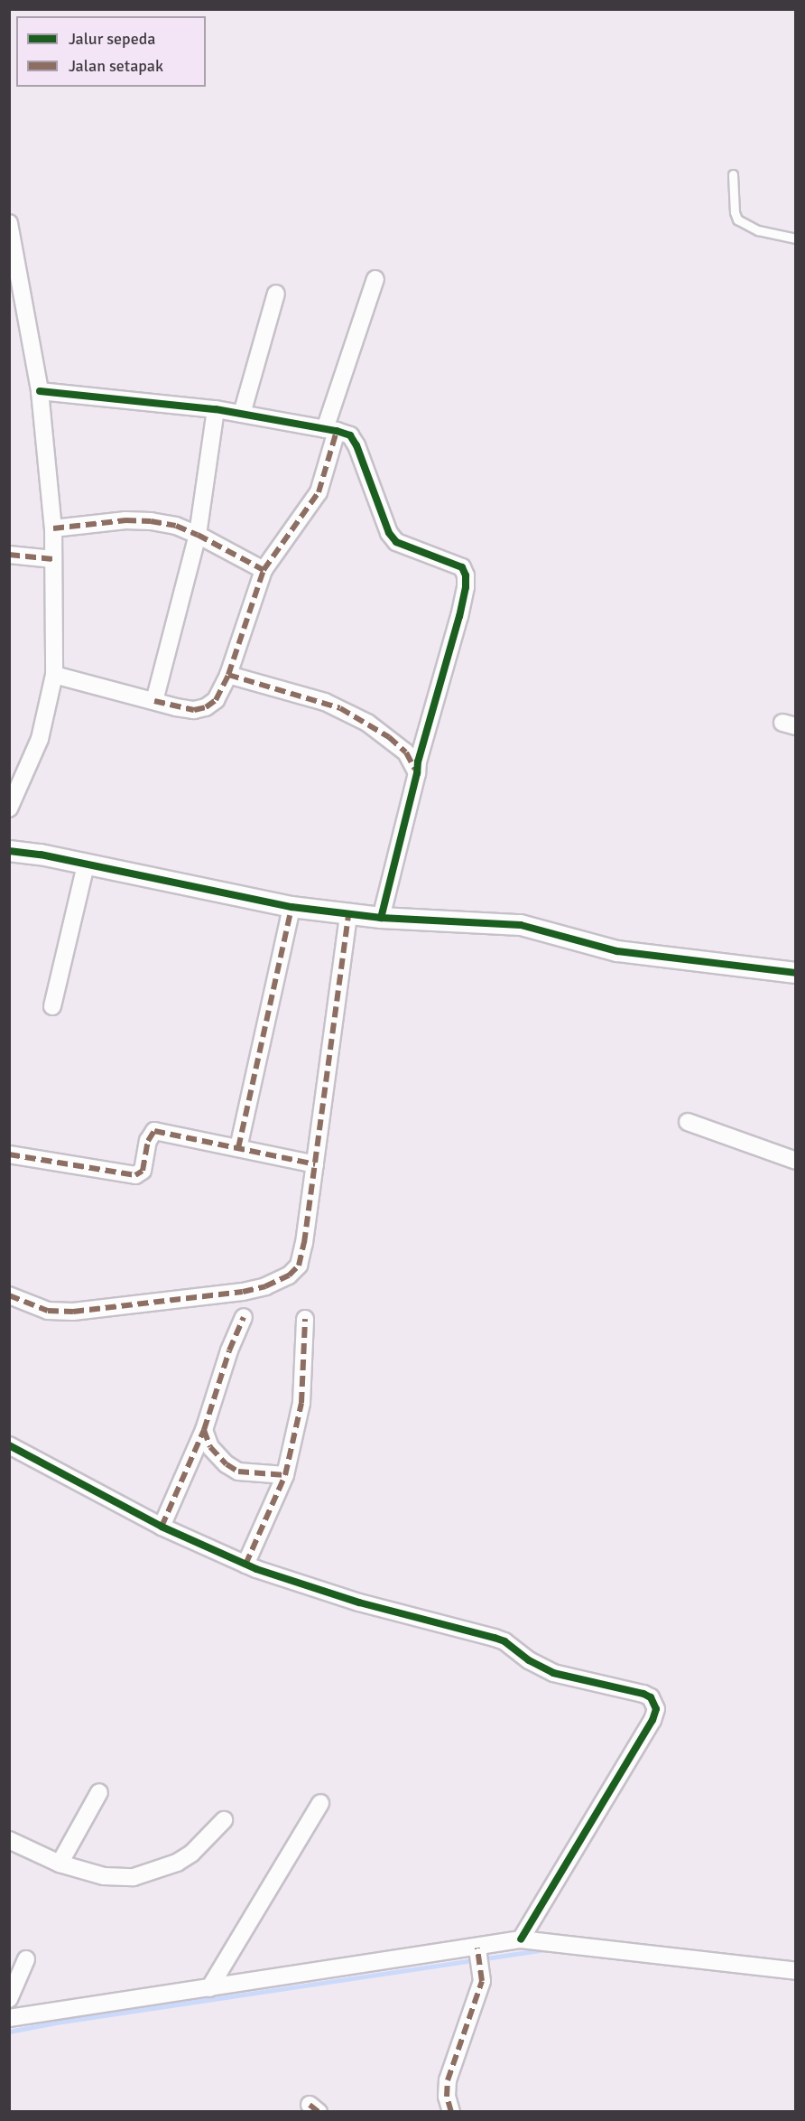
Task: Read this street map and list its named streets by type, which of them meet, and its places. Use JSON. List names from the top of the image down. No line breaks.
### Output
{"legend":["Jalur sepeda","Jalan setapak"]}
